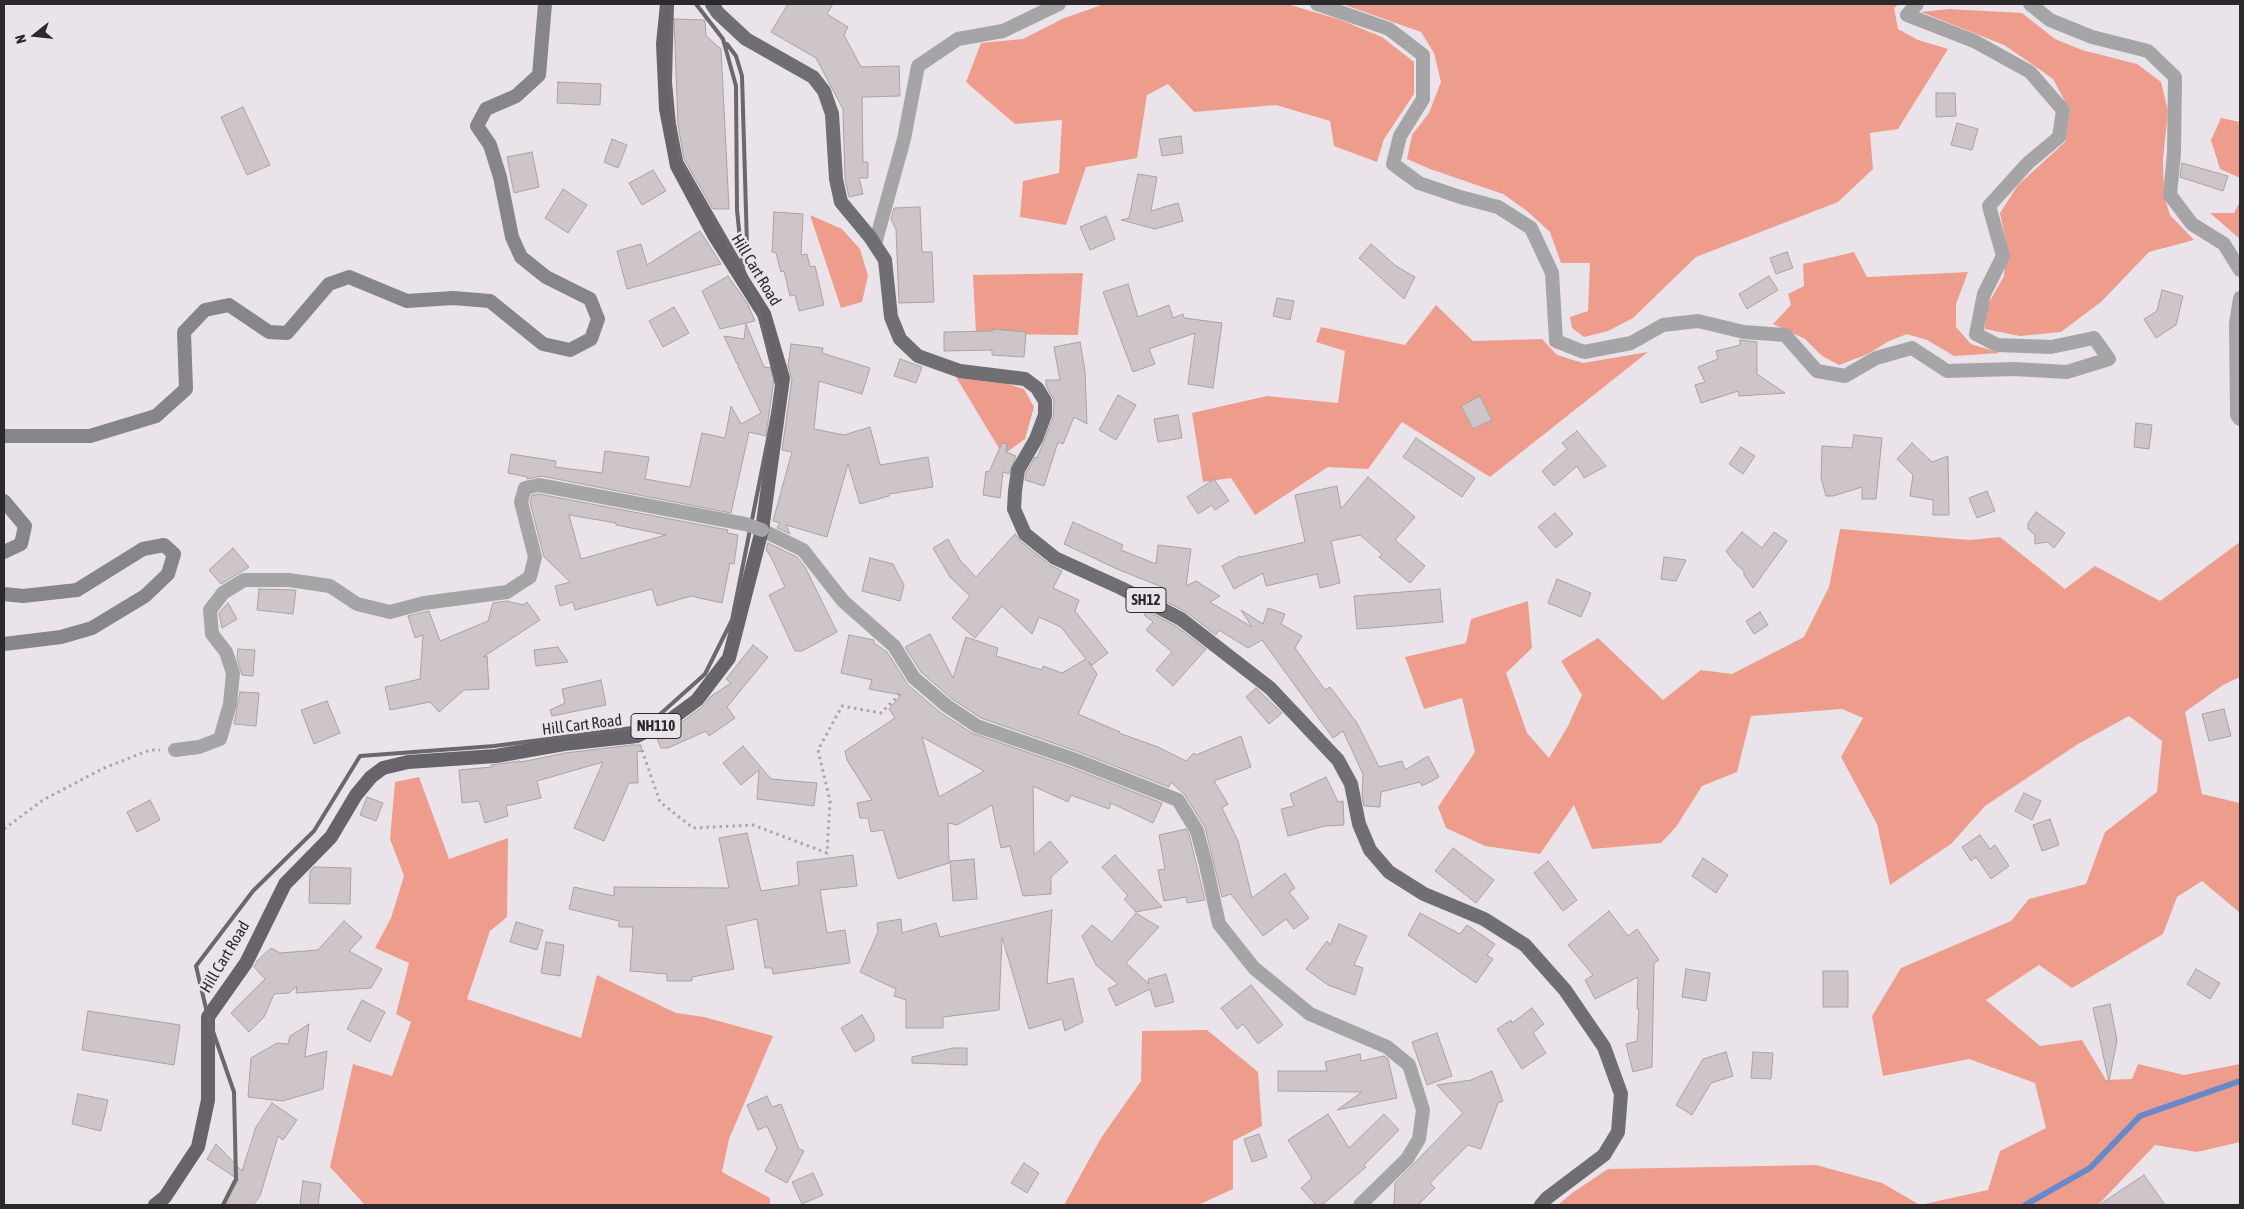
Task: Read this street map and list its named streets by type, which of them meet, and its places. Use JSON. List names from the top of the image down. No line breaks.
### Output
{"streets":{"highway":["Hill Cart Road","NH110"],"main road":["SH12"]},"north":"left"}
